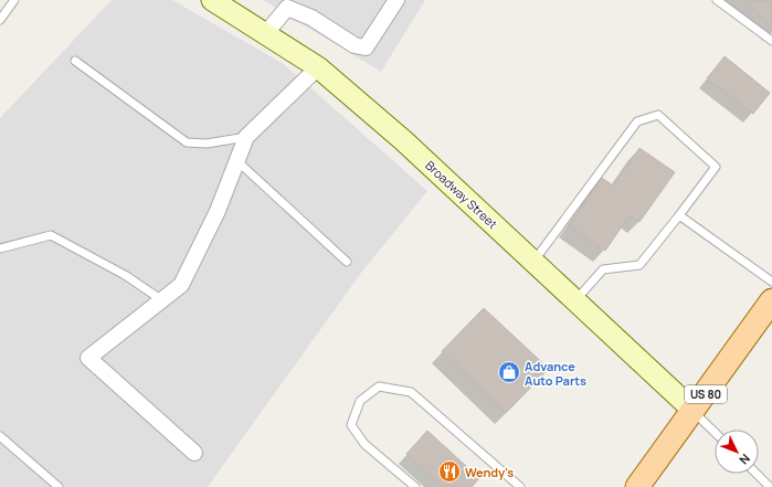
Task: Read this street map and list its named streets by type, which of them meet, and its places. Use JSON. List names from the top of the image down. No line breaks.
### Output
{"streets":{"main road":["US 80"],"street":["Broadway Street"]},"crossings":[["Broadway Street","US 80"]],"places":{"shop":["Advance Auto Parts"],"restaurant":["Wendy's"]},"north":"bottom right"}
